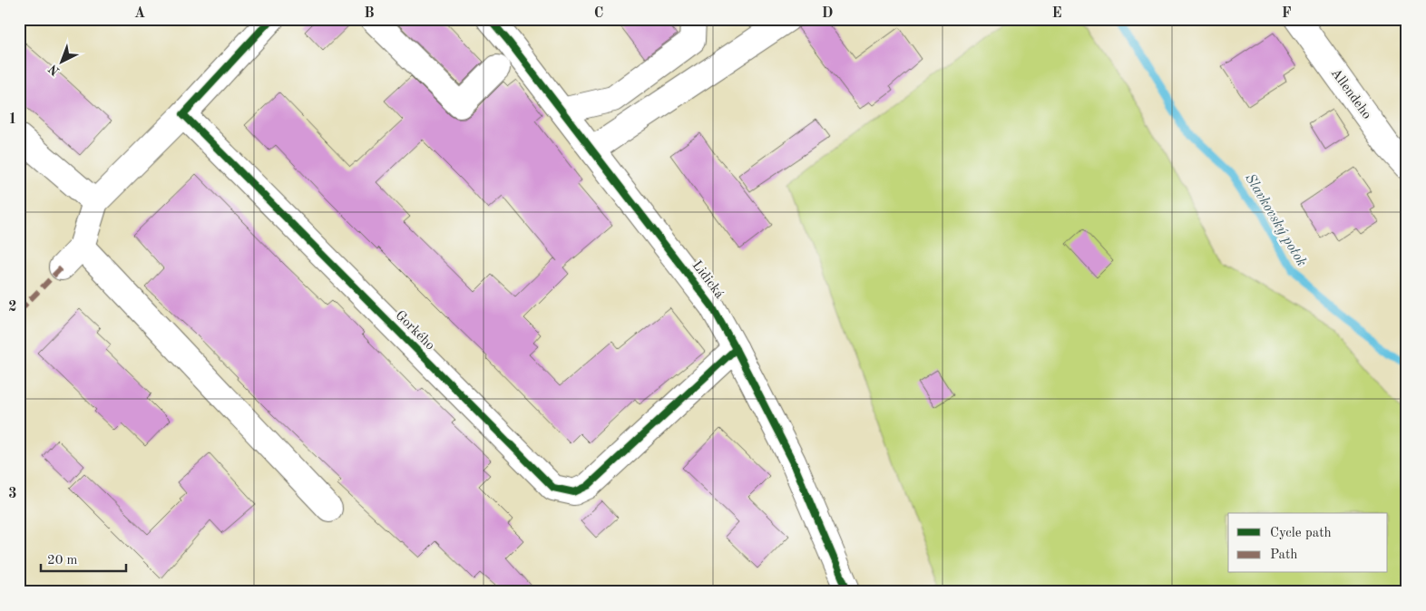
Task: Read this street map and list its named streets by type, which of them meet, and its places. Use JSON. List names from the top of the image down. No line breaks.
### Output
{"streets":{"street":["Allendeho","Lidická","Gorkého"]},"crossings":[["Lidická","Gorkého"]],"water":["Slavkovský potok"],"legend":["Cycle path","Path"],"scale_bar":"20 m","north":"bottom left","grid":{"columns":["A","B","C","D","E","F"],"rows":["1","2","3"]}}
